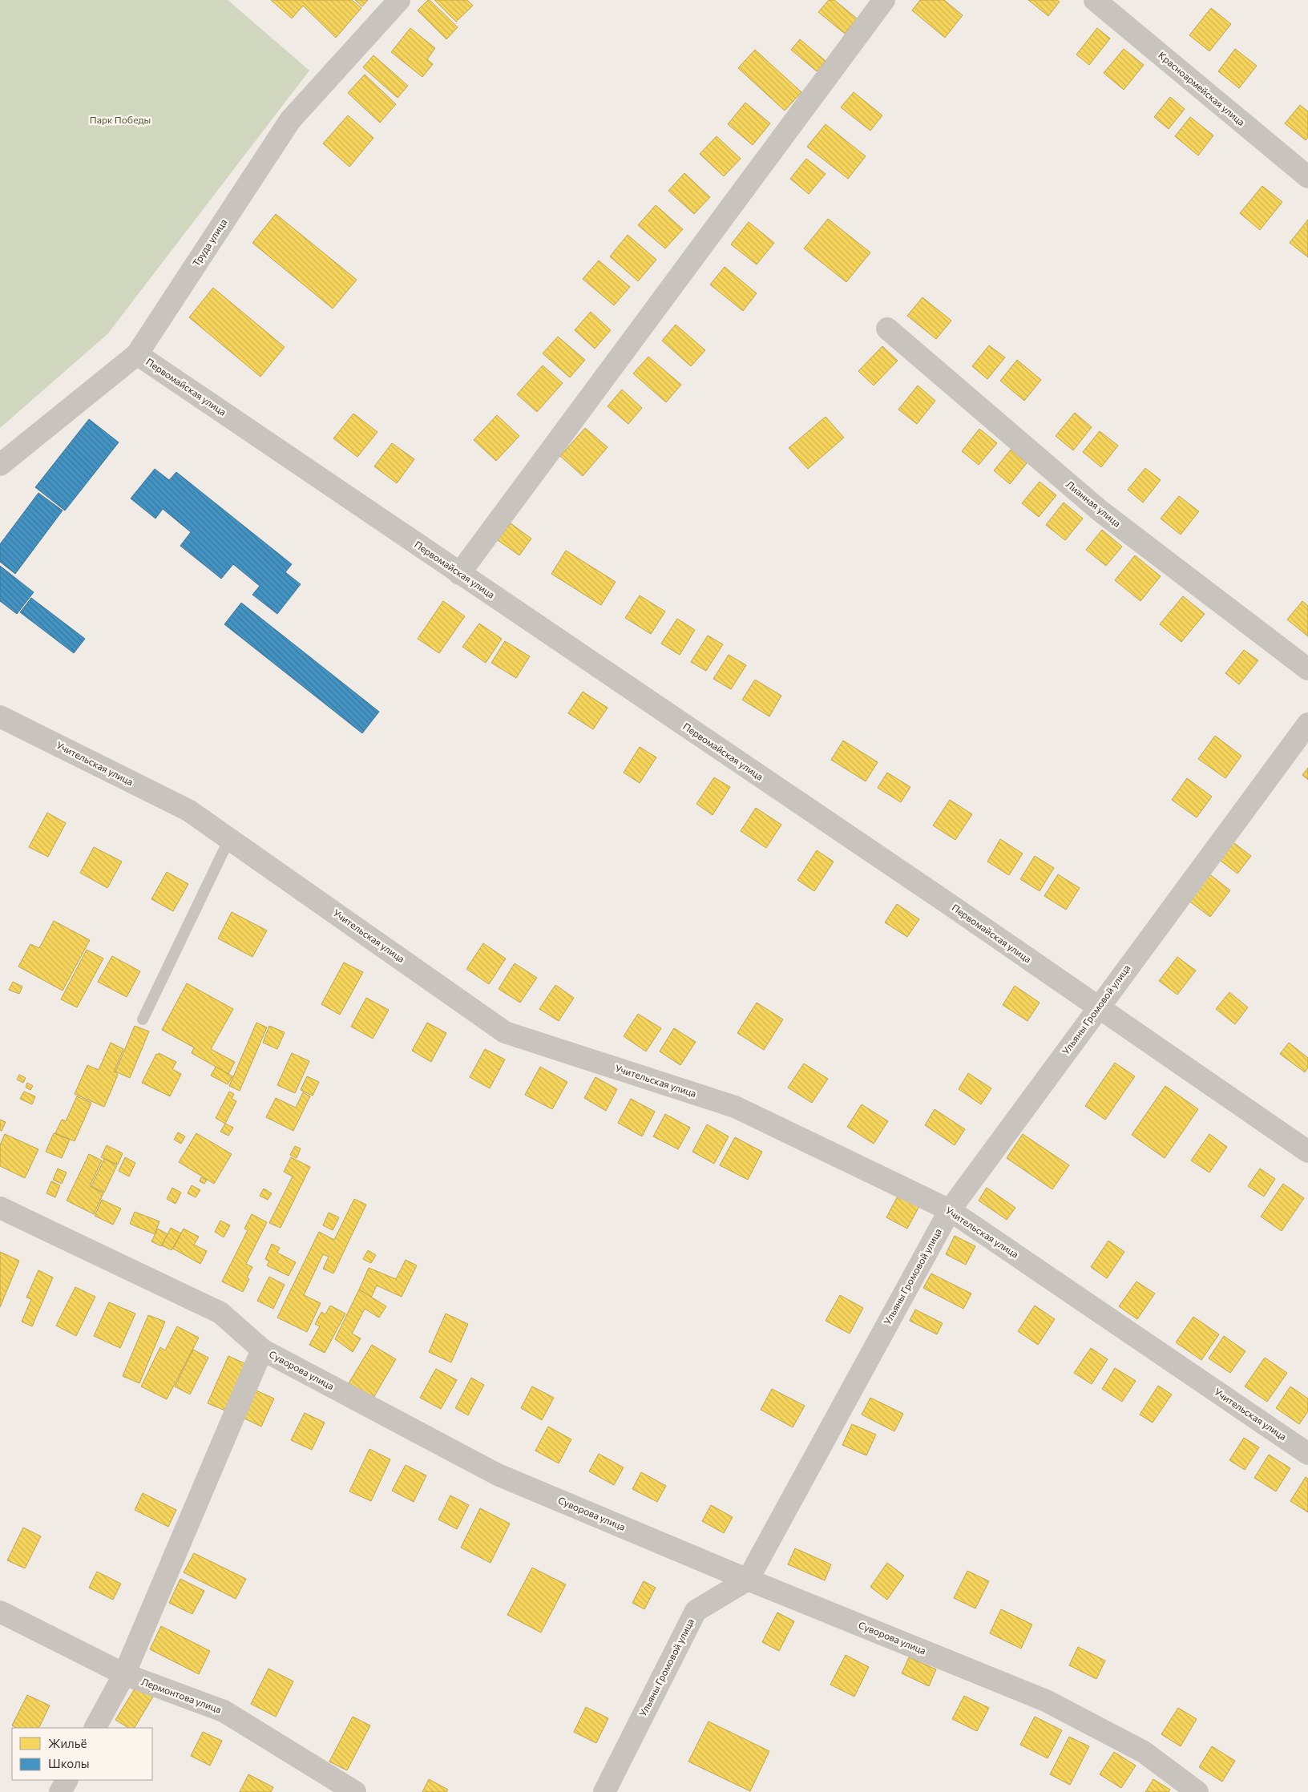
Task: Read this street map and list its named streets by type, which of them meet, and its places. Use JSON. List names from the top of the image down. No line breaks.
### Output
{"streets":{"street":["Красноармейская улица","Труда улица","Первомайская улица","Лианная улица","Учительская улица","Ульяны Громовой улица","Суворова улица","Лермонтова улица"]},"crossings":[["Труда улица","Первомайская улица"],["Первомайская улица","Ульяны Громовой улица"],["Учительская улица","Ульяны Громовой улица"],["Ульяны Громовой улица","Суворова улица"]],"parks":["Парк Победы"],"legend":["Жильё","Школы"]}
